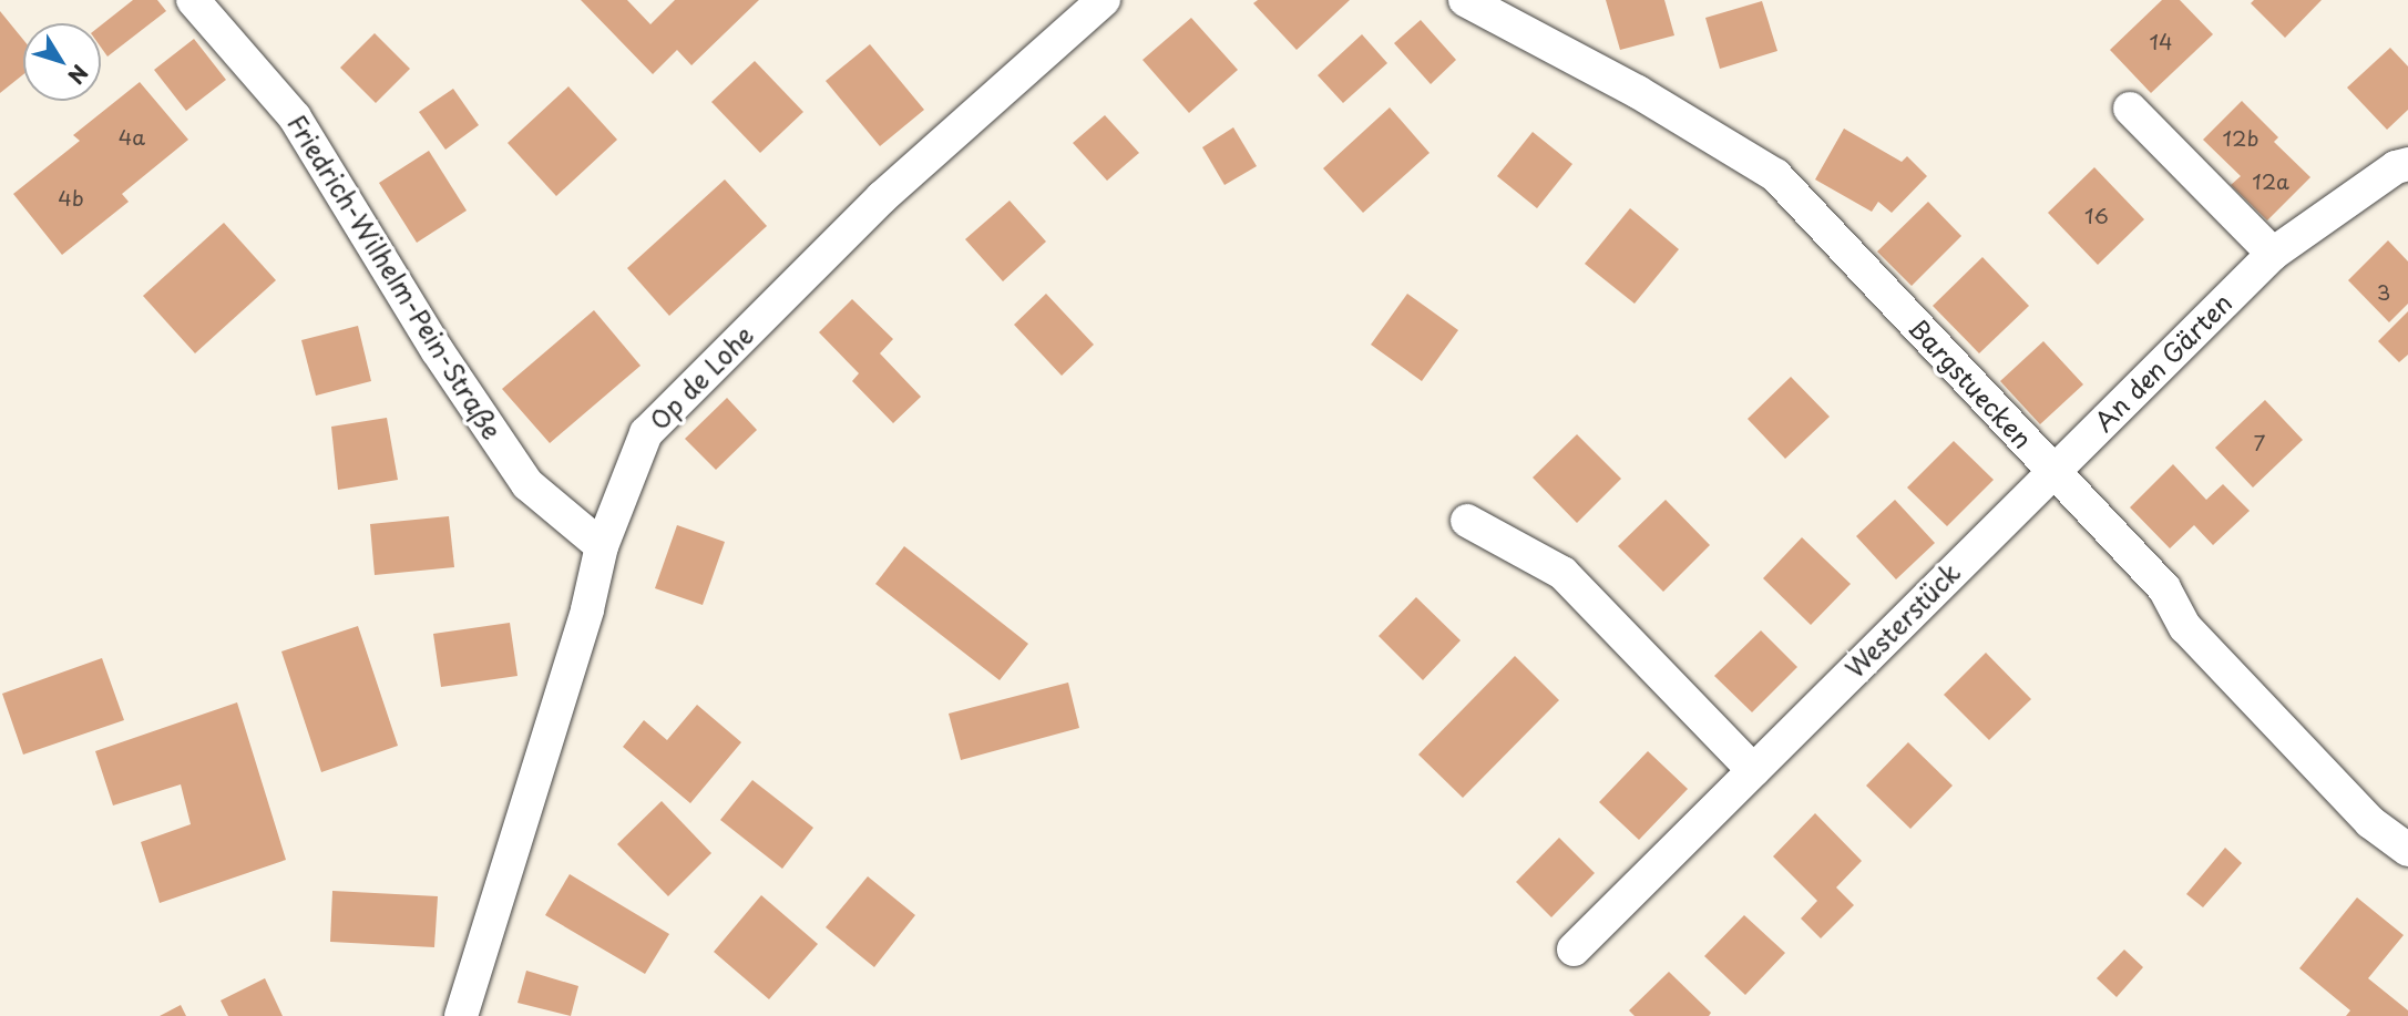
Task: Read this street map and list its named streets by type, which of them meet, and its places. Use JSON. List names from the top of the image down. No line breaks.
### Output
{"streets":{"street":["Friedrich-Wilhelm-Pein-Straße","An den Gärten","Op de Lohe","Bargstuecken","Westerstück"]},"crossings":[["Friedrich-Wilhelm-Pein-Straße","Op de Lohe"],["An den Gärten","Bargstuecken"],["An den Gärten","Westerstück"],["Bargstuecken","Westerstück"]],"house_numbers":["14","4a","12b","12a","4b","16","3","7"],"north":"bottom right"}
